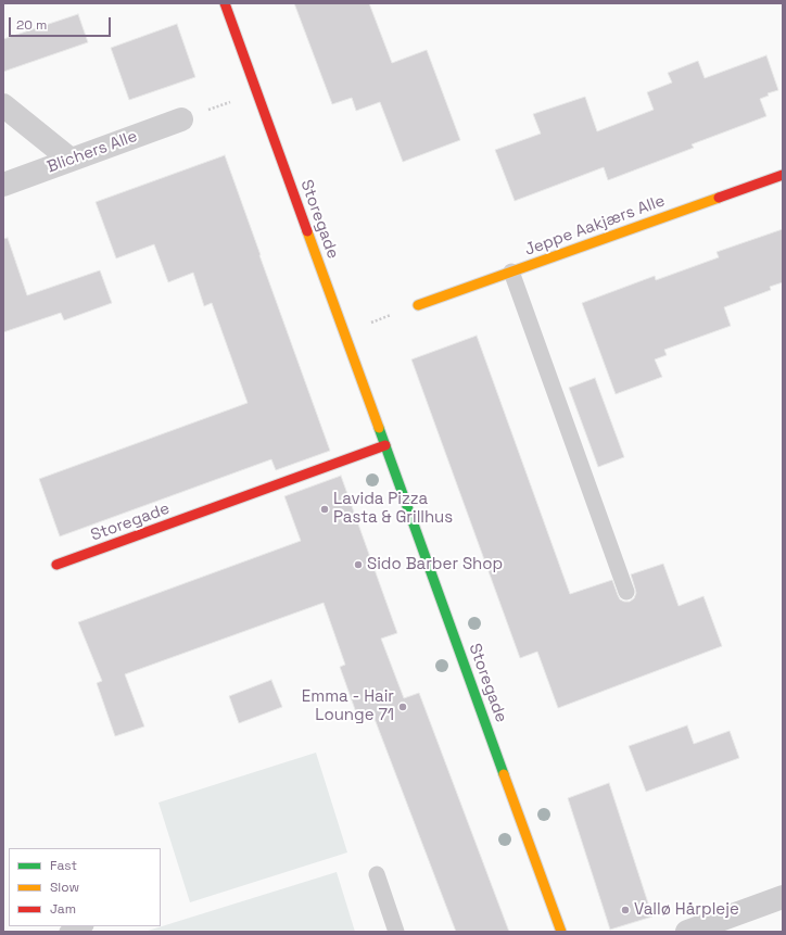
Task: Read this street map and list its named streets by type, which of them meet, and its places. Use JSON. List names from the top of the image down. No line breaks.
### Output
{"streets":{"street":["Blichers Alle","Storegade","Jeppe Aakjærs Alle"]},"places":["Lavida Pizza Pasta & Grillhus","Sido Barber Shop","Emma - Hair Lounge 71","Vallø Hårpleje"],"legend":["Fast","Slow","Jam"],"scale_bar":"20 m"}
